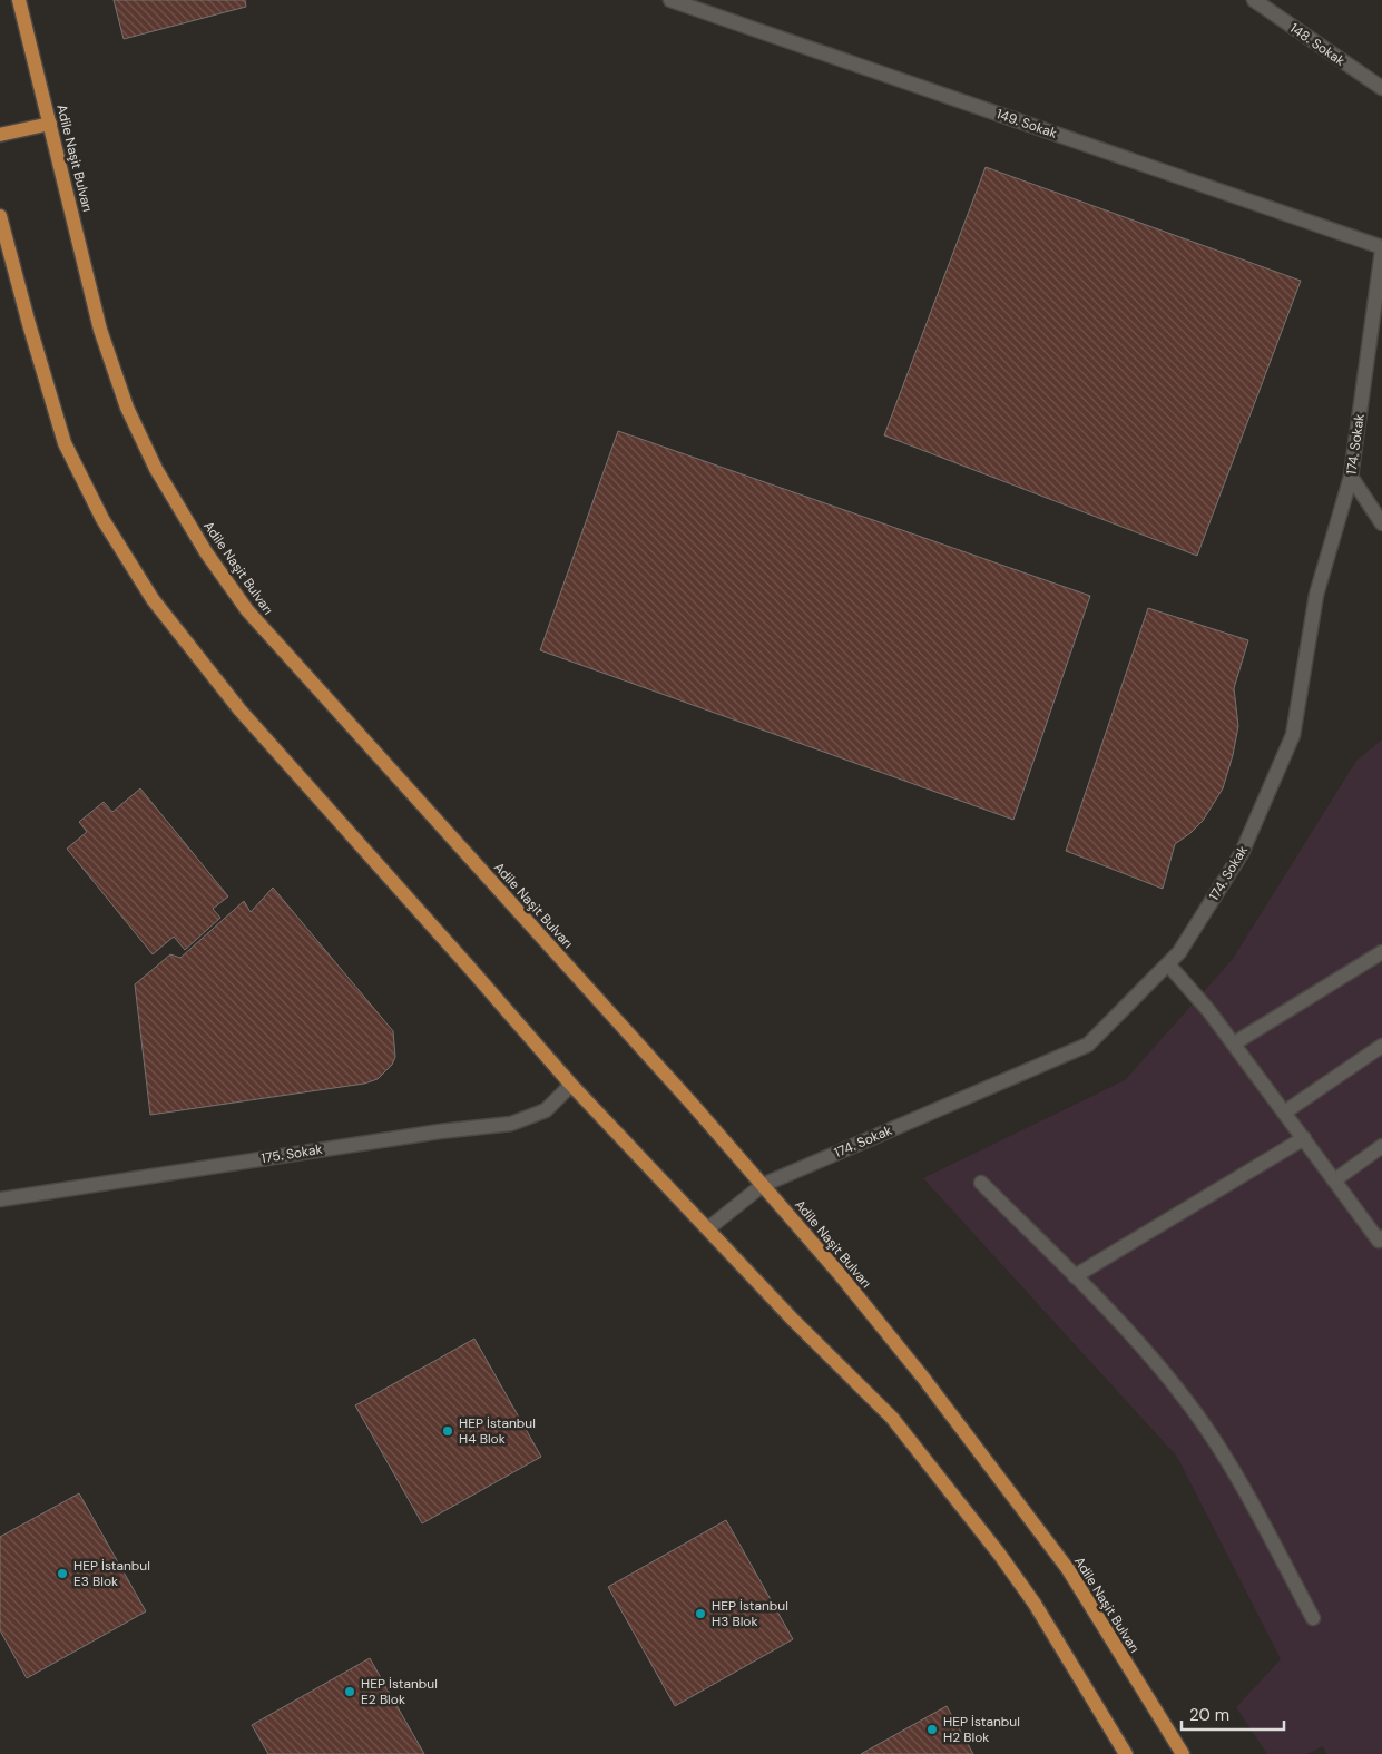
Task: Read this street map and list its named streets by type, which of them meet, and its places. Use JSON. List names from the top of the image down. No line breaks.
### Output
{"streets":{"main road":["Adile Naşit Bulvarı"],"street":["148. Sokak","149. Sokak","174. Sokak","175. Sokak"]},"crossings":[["149. Sokak","174. Sokak"],["Adile Naşit Bulvarı","174. Sokak"]],"places":["HEP İstanbul H4 Blok","HEP İstanbul E3 Blok","HEP İstanbul H3 Blok","HEP İstanbul E2 Blok","HEP İstanbul H2 Blok"],"scale_bar":"20 m"}
